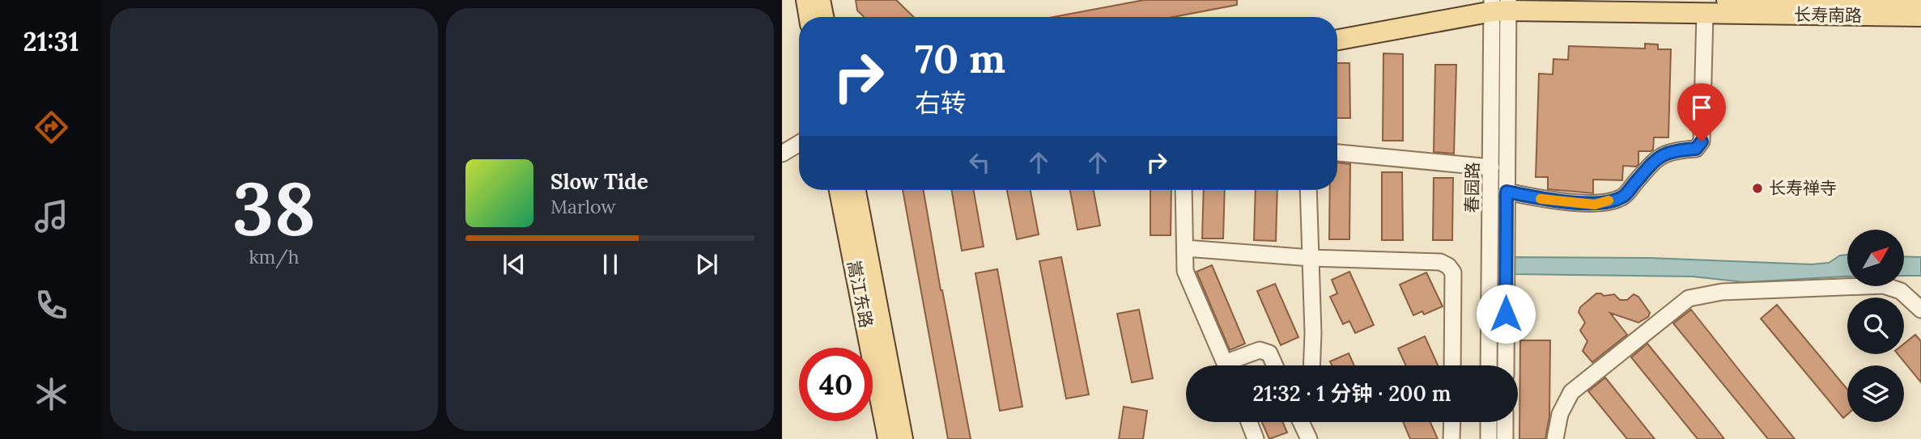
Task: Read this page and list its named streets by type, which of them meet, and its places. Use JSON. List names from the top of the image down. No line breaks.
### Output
{"streets":{"main road":["长寿南路","嵩江东路"],"street":["春园路"]},"crossings":[["长寿南路","春园路"]],"places":["长寿禅寺"],"north":"top right","page":{"tabs":"21:31","tile":["38","km/h"],"turn":["70 m","右转"],"song":["Slow Tide","Marlow"],"limit":"40","trip":"21:32 · 1 分钟 · 200 m"}}
